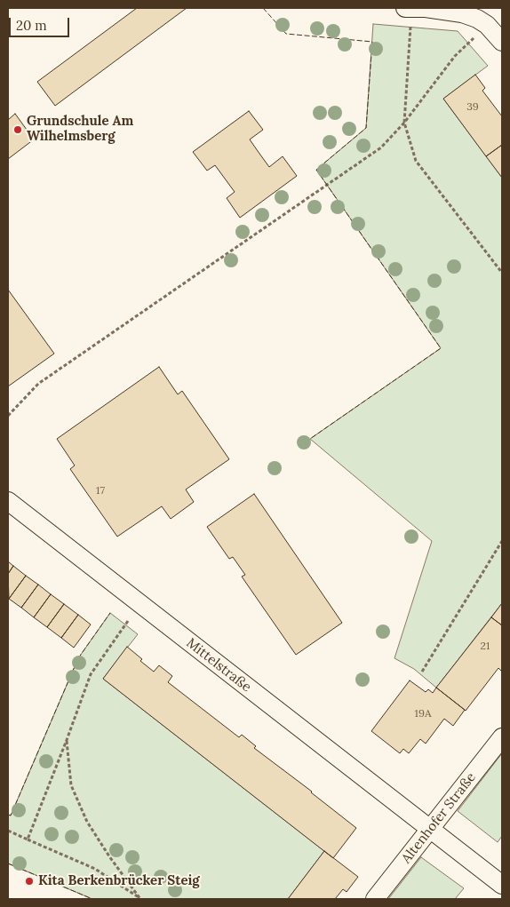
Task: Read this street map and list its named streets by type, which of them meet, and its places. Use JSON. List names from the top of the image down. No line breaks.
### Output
{"streets":{"street":["Mittelstraße","Altenhofer Straße"]},"crossings":[["Mittelstraße","Altenhofer Straße"]],"places":["Grundschule Am Wilhelmsberg","Kita Berkenbrücker Steig"],"house_numbers":["39","17","21","19A"],"scale_bar":"20 m"}
